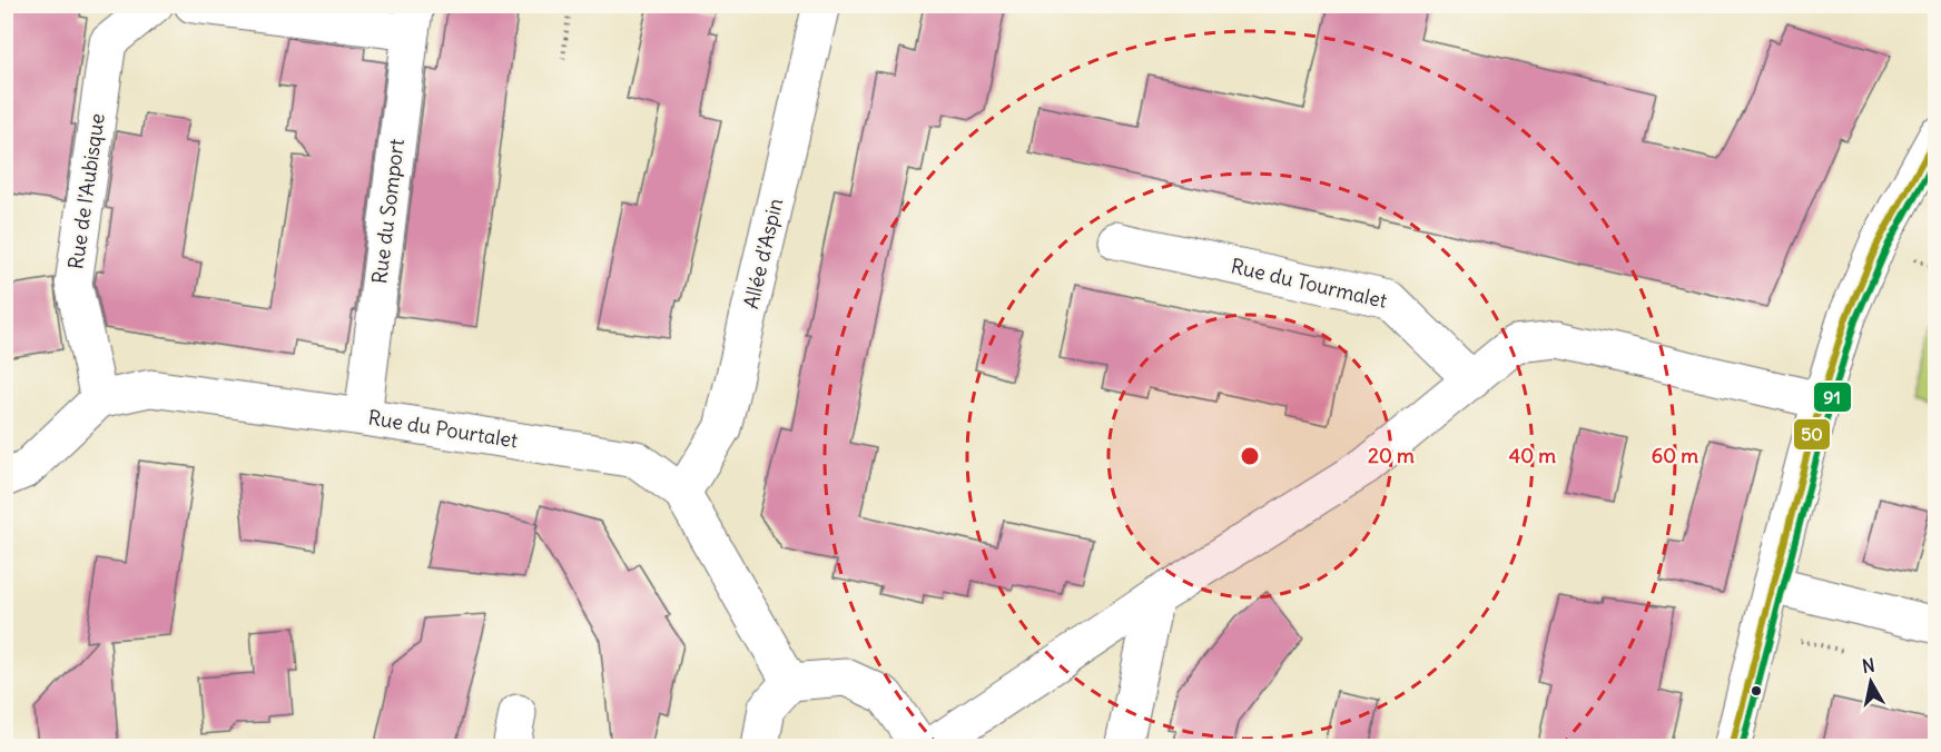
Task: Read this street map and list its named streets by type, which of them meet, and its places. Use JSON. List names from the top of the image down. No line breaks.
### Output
{"streets":{"street":["Rue de l'Aubisque","Rue du Somport","Allée d'Aspin","Rue du Tourmalet","Rue du Pourtalet"]},"crossings":[["Rue de l'Aubisque","Rue du Pourtalet"],["Rue du Somport","Rue du Pourtalet"],["Allée d'Aspin","Rue du Pourtalet"]],"lines":["transit line 50","transit line 91"],"north":"top","rings":["20 m","40 m","60 m"]}
